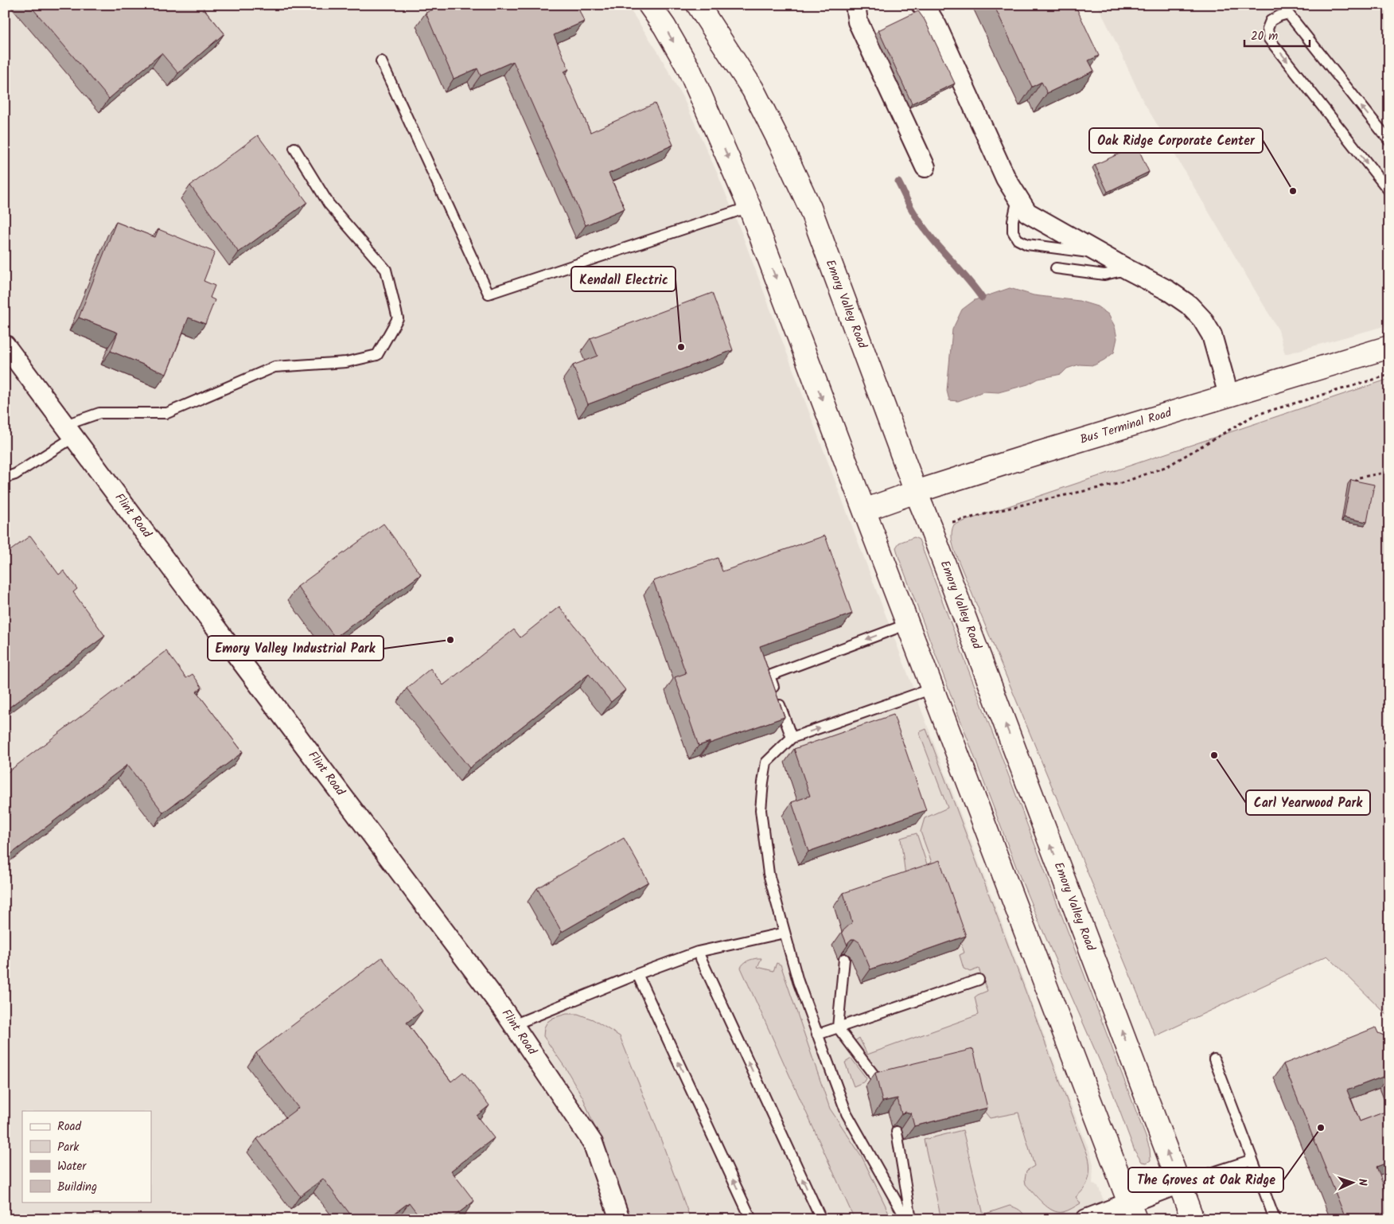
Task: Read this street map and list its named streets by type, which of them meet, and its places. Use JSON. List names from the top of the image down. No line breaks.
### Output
{"streets":{"main road":["Emory Valley Road","Bus Terminal Road"],"street":["Flint Road"]},"crossings":[["Emory Valley Road","Bus Terminal Road"]],"places":["Oak Ridge Corporate Center","Kendall Electric","Emory Valley Industrial Park","Carl Yearwood Park","The Groves at Oak Ridge"],"legend":["Road","Park","Water","Building"],"scale_bar":"20 m","north":"right"}
